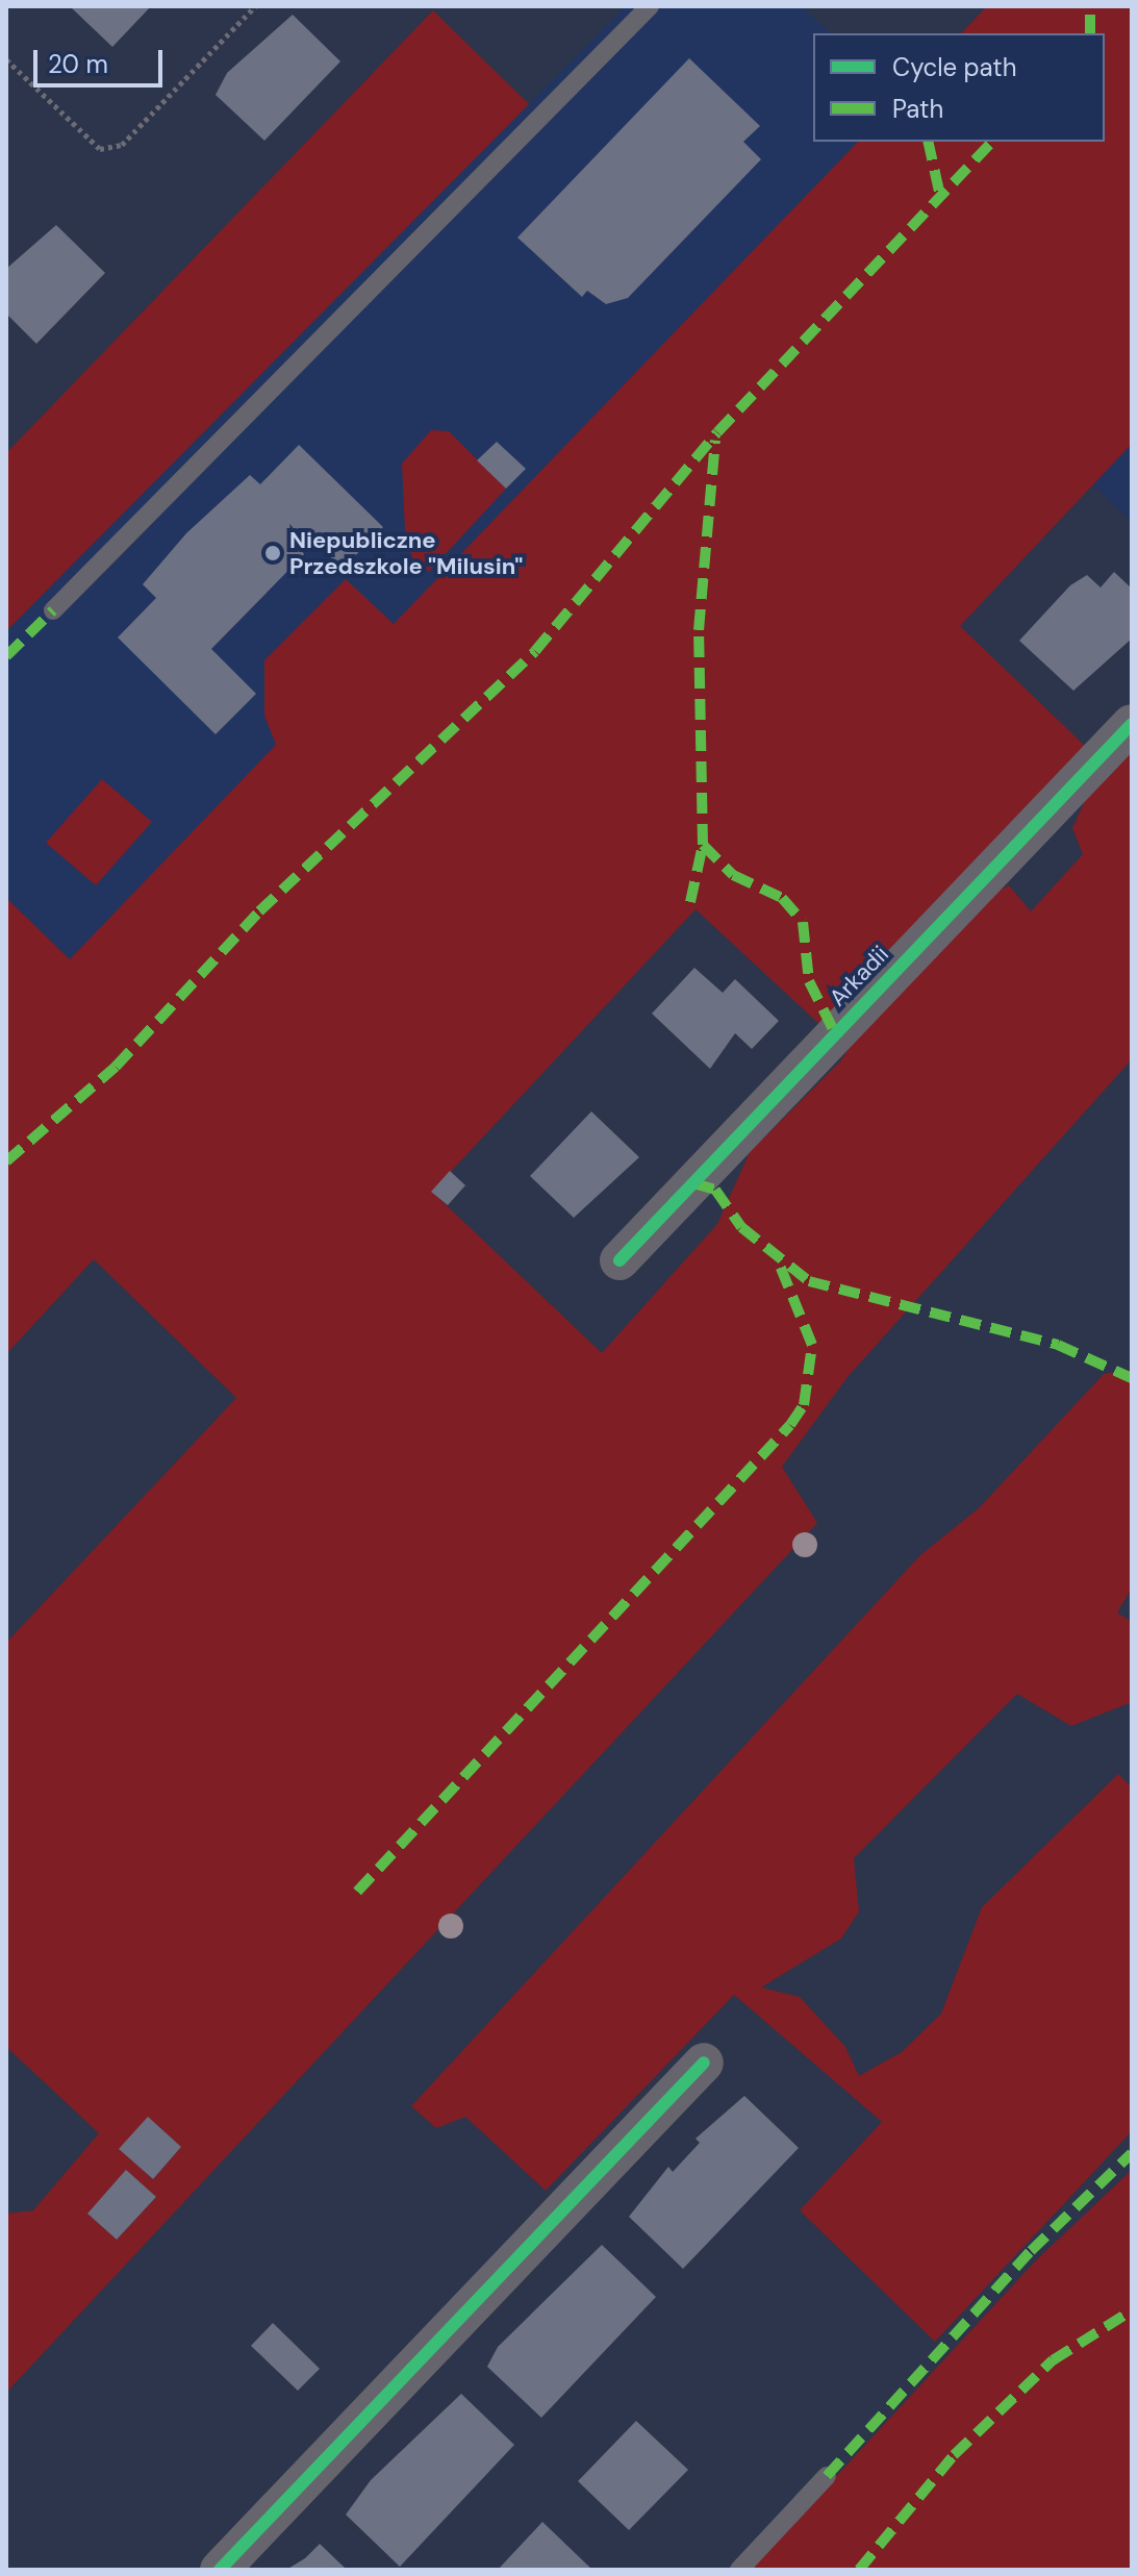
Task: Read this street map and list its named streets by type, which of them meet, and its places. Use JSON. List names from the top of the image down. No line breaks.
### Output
{"streets":{"street":["Arkadii"]},"places":["Niepubliczne Przedszkole \"Milusin\""],"legend":["Cycle path","Path"],"scale_bar":"20 m"}
